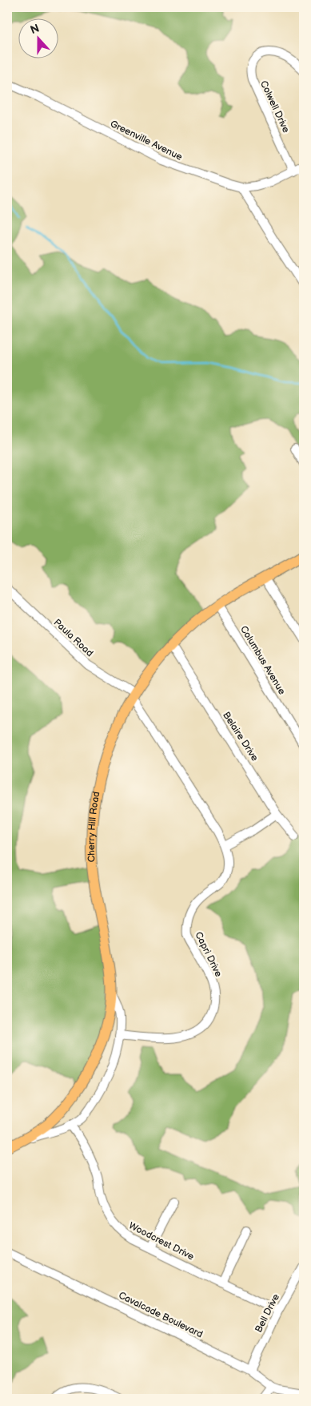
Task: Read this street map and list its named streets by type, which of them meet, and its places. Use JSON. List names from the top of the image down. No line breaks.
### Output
{"streets":{"main road":["Cherry Hill Road"],"street":["Colwell Drive","Greenville Avenue","Paula Road","Columbus Avenue","Belaire Drive","Capri Drive","Woodcrest Drive","Bell Drive","Cavalcade Boulevard"]},"crossings":[["Colwell Drive","Greenville Avenue"],["Paula Road","Cherry Hill Road"],["Paula Road","Capri Drive"],["Columbus Avenue","Cherry Hill Road"],["Belaire Drive","Cherry Hill Road"],["Cherry Hill Road","Capri Drive"],["Woodcrest Drive","Bell Drive"],["Bell Drive","Cavalcade Boulevard"]],"north":"top"}
